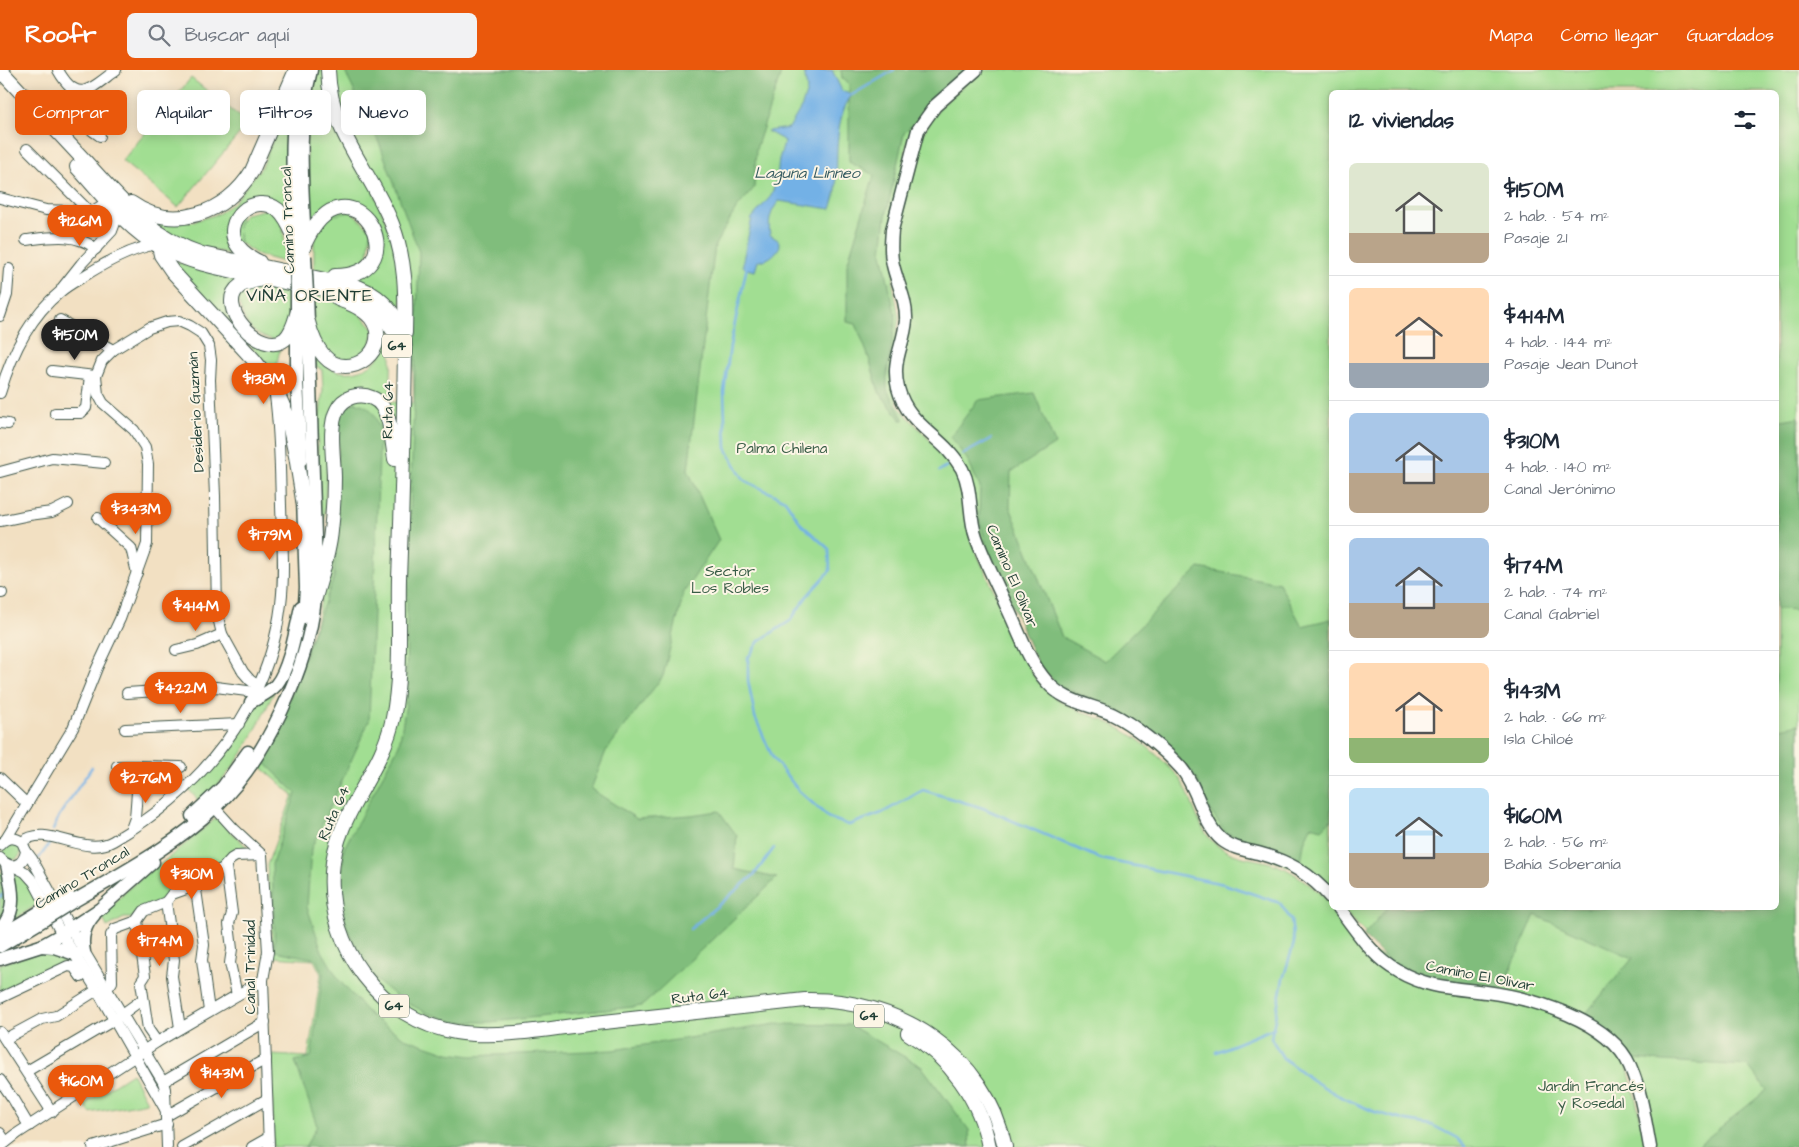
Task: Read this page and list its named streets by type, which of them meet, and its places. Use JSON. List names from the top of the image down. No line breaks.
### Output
{"streets":{"highway":["64","Ruta 64"],"main road":["Camino Troncal","Camino El Olivar"],"street":["Desiderio Guzmán","Canal Trinidad"]},"crossings":[["Camino Troncal","64"],["Camino Troncal","Ruta 64"],["64","Ruta 64"]],"districts":["VIÑA ORIENTE"],"water":["Laguna Linneo"],"parks":["Palma Chilena","Sector Los Robles","Jardín Francés y Rosedal"],"page":{"header":"Roofr","search":"Buscar aquí","nav":["Mapa","Cómo llegar","Guardados"],"chip":["Comprar","Alquilar","Filtros","Nuevo"],"heading":"12 viviendas","list":[{"name":"$150M","note":"2 hab. · 54 m² · Pasaje 21"},{"name":"$414M","note":"4 hab. · 144 m² · Pasaje Jean Dunot"},{"name":"$310M","note":"4 hab. · 140 m² · Canal Jerónimo"},{"name":"$174M","note":"2 hab. · 74 m² · Canal Gabriel"},{"name":"$143M","note":"2 hab. · 66 m² · Isla Chiloé"},{"name":"$160M","note":"2 hab. · 56 m² · Bahía Soberanía"}],"price":["$126M","$150M","$138M","$343M","$179M","$414M","$422M","$276M","$310M","$174M","$143M","$160M"]}}
